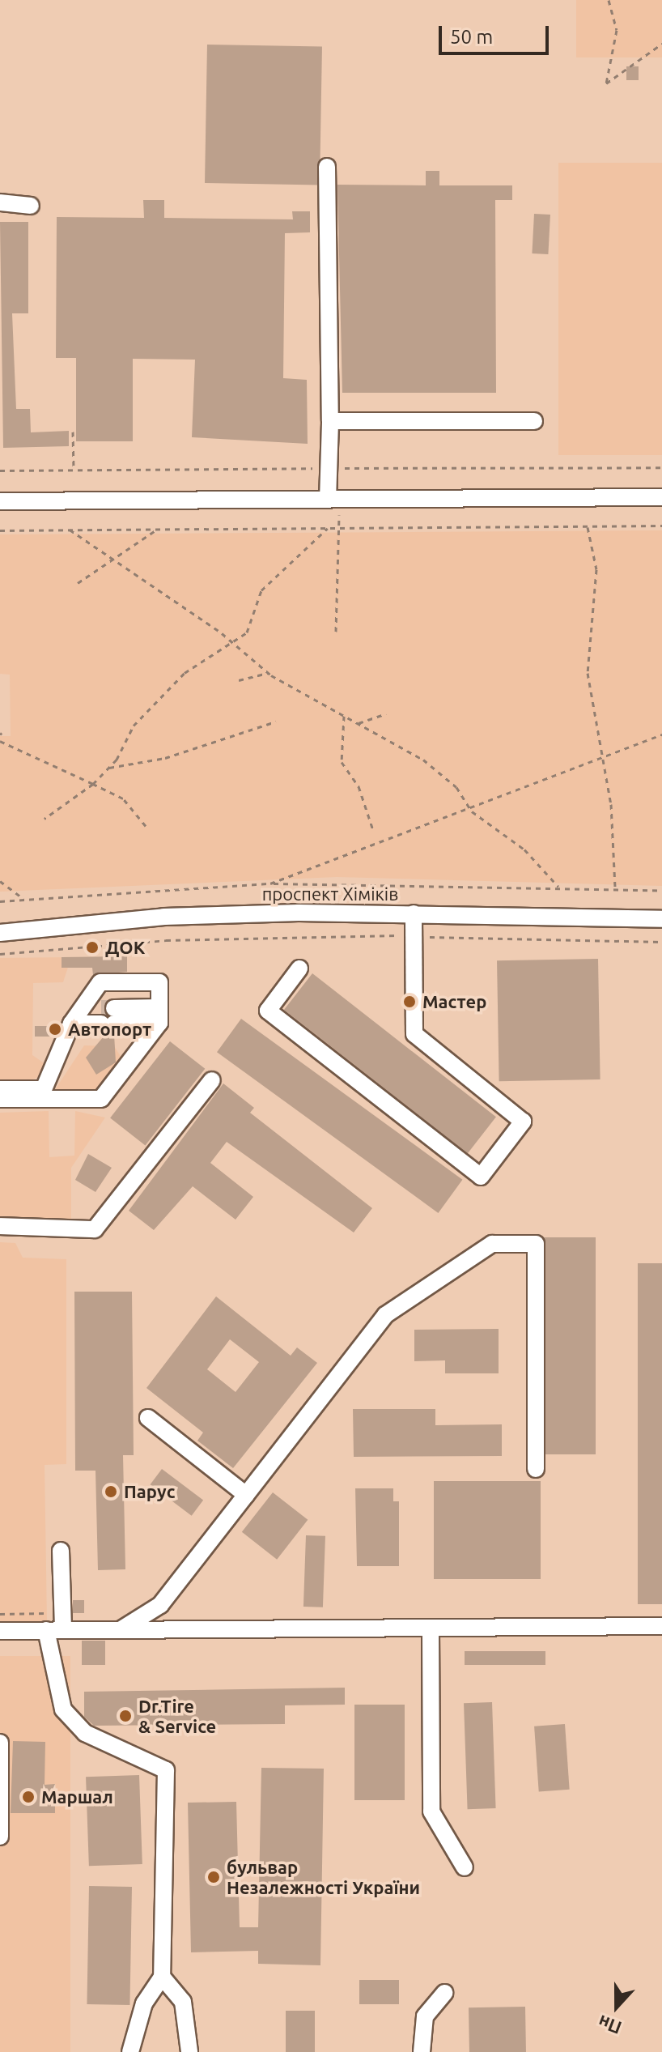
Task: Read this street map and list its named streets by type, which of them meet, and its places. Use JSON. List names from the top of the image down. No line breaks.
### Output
{"streets":{"street":["проспект Хіміків"]},"places":["ДОК","Мастер","Автопорт","Парус","Dr.Tire & Service","Маршал","бульвар Незалежності України"],"scale_bar":"50 m","north":"bottom"}
